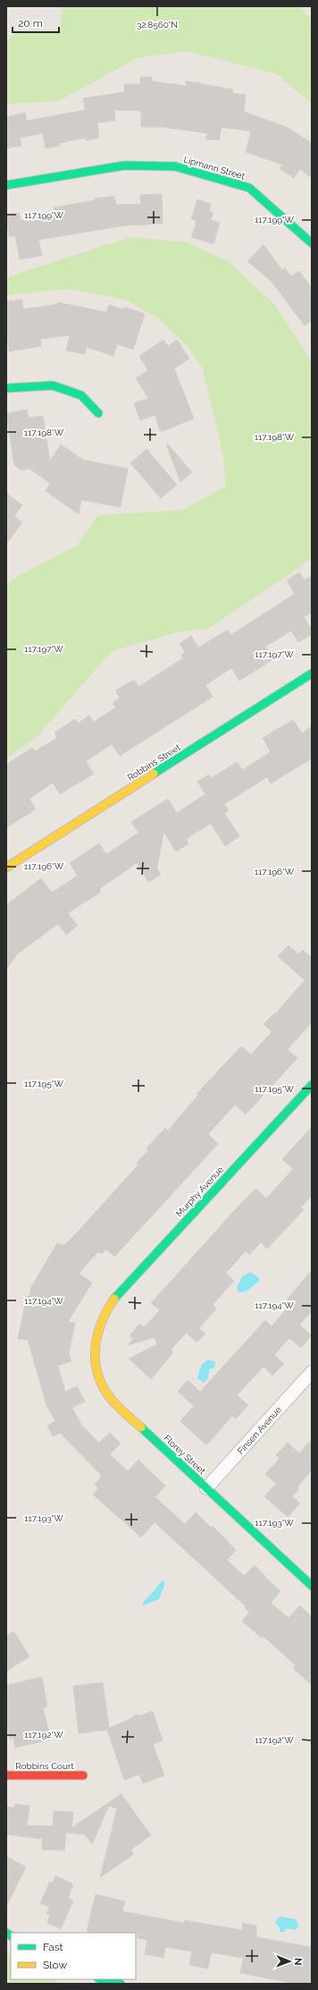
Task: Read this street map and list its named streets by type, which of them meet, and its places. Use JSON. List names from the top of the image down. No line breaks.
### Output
{"streets":{"street":["Lipmann Street","Robbins Street","Murphy Avenue","Finsen Avenue","Florey Street","Robbins Court"]},"crossings":[["Murphy Avenue","Florey Street"],["Finsen Avenue","Florey Street"]],"legend":["Fast","Slow"],"scale_bar":"20 m","north":"right","coordinates":["32.8560°N","117.199°W","117.198°W","117.197°W","117.196°W","117.195°W","117.194°W","117.193°W","117.192°W"]}
